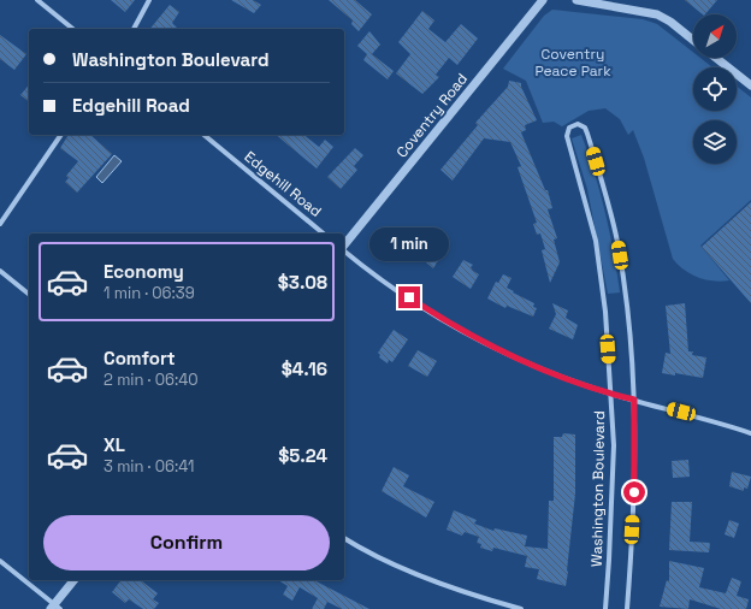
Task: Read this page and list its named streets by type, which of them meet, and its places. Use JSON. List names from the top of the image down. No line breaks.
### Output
{"streets":{"street":["Coventry Road","Edgehill Road","Washington Boulevard"]},"parks":["Coventry Peace Park"],"north":"top right","page":{"banner":["Washington Boulevard","Edgehill Road"],"bubble":"1 min","list":[{"name":"Economy","note":"1 min · 06:39","value":"$3.08"},{"name":"Comfort","note":"2 min · 06:40","value":"$4.16"},{"name":"XL","note":"3 min · 06:41","value":"$5.24"}],"buttons":"Confirm"}}
